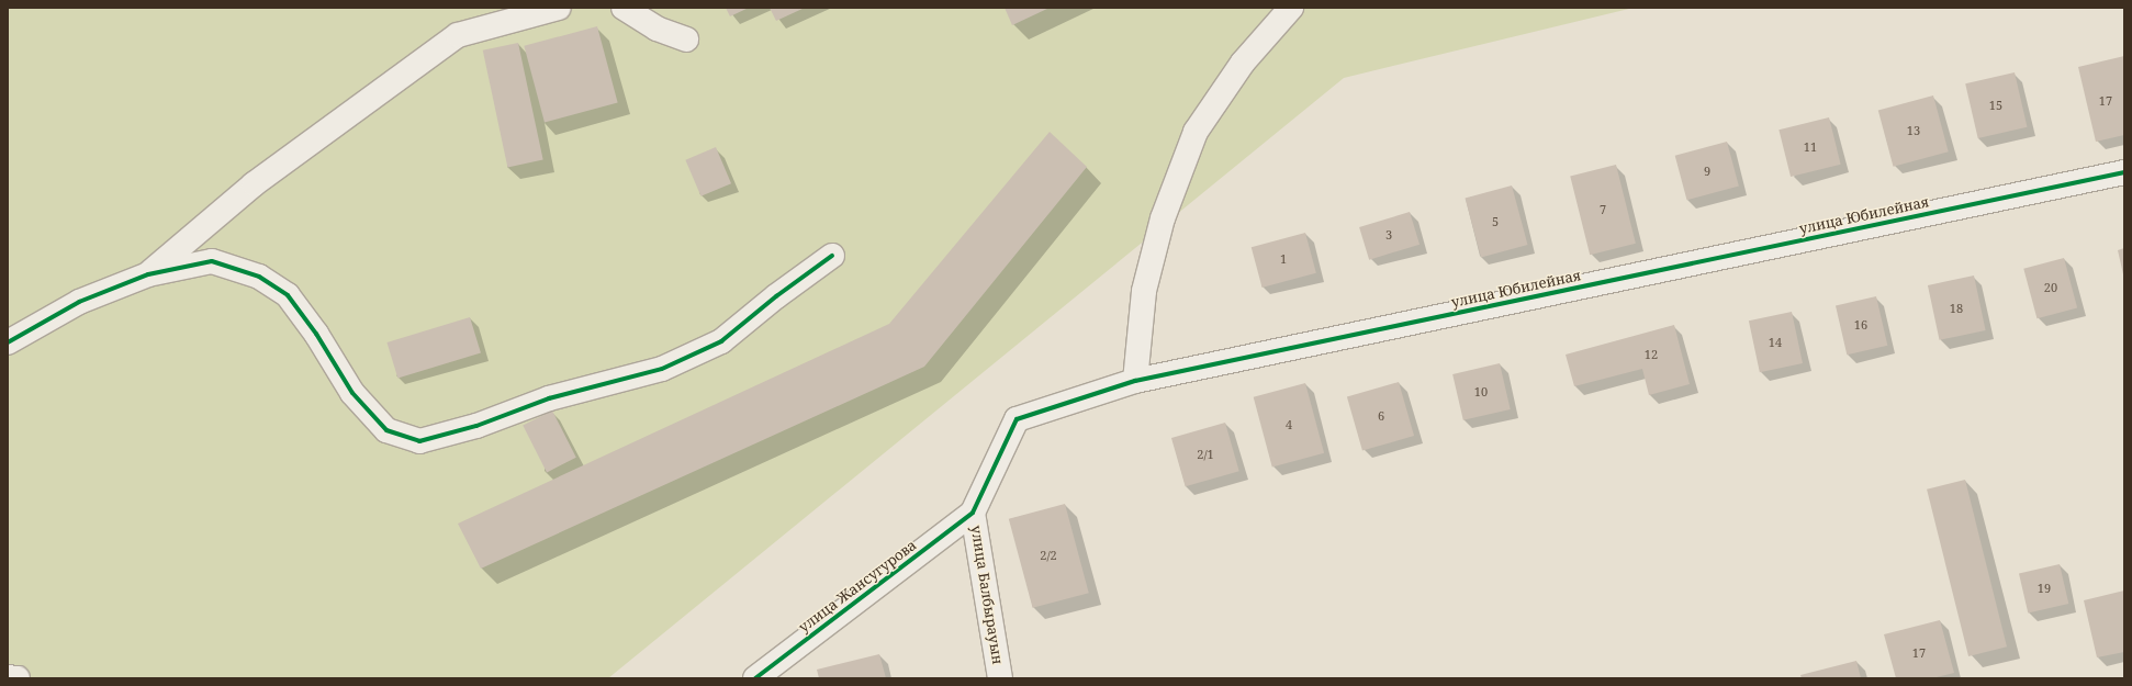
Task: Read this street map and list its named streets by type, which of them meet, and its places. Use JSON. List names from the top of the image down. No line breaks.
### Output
{"streets":{"street":["улица Юбилейная","улица Жансугурова","улица Балбырауын"]},"crossings":[["улица Юбилейная","улица Жансугурова"],["улица Юбилейная","улица Балбырауын"],["улица Жансугурова","улица Балбырауын"]],"house_numbers":["17","15","13","11","9","7","5","3","1","20","18","16","14","12","10","6","4","2/1","2/2","19","17"]}
